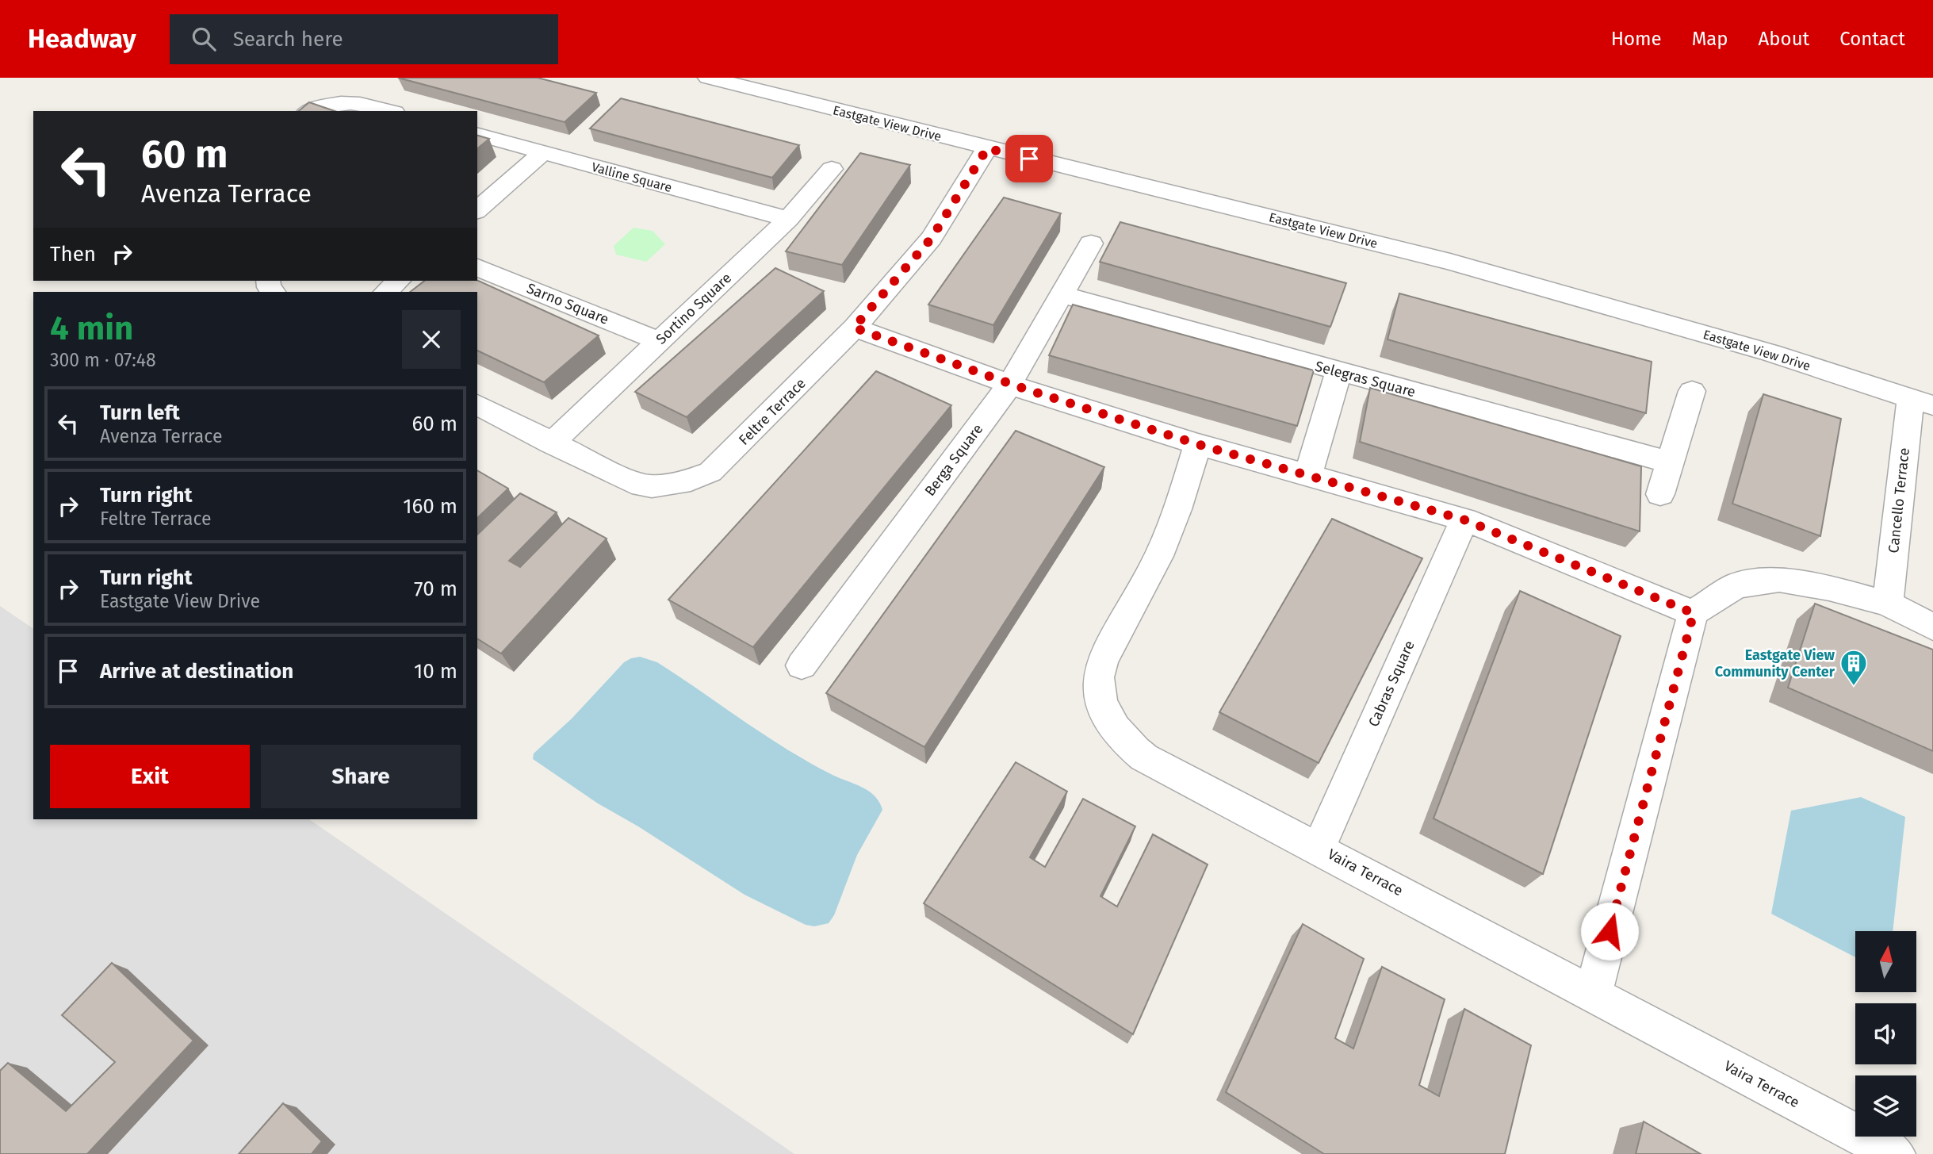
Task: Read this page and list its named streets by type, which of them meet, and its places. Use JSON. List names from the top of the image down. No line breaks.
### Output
{"streets":{"street":["Eastgate View Drive","Valline Square","Sarno Square","Sortino Square","Selegras Square","Feltre Terrace","Berga Square","Cancello Terrace","Cabras Square","Vaira Terrace"]},"crossings":[["Eastgate View Drive","Feltre Terrace"],["Eastgate View Drive","Cancello Terrace"],["Valline Square","Sortino Square"],["Sarno Square","Sortino Square"],["Sortino Square","Feltre Terrace"],["Selegras Square","Berga Square"],["Cabras Square","Vaira Terrace"]],"places":{"building":["Eastgate View Community Center"]},"north":"top","page":{"header":"Headway","search":"Search here","nav":["Home","Map","About","Contact"],"turn":["60 m","Avenza Terrace"],"then":"Then","heading":["4 min","300 m · 07:48"],"list":[{"name":"Turn left","note":"Avenza Terrace","value":"60 m"},{"name":"Turn right","note":"Feltre Terrace","value":"160 m"},{"name":"Turn right","note":"Eastgate View Drive","value":"70 m"},{"name":"Arrive at destination","value":"10 m"}],"buttons":["Exit","Share"]}}
